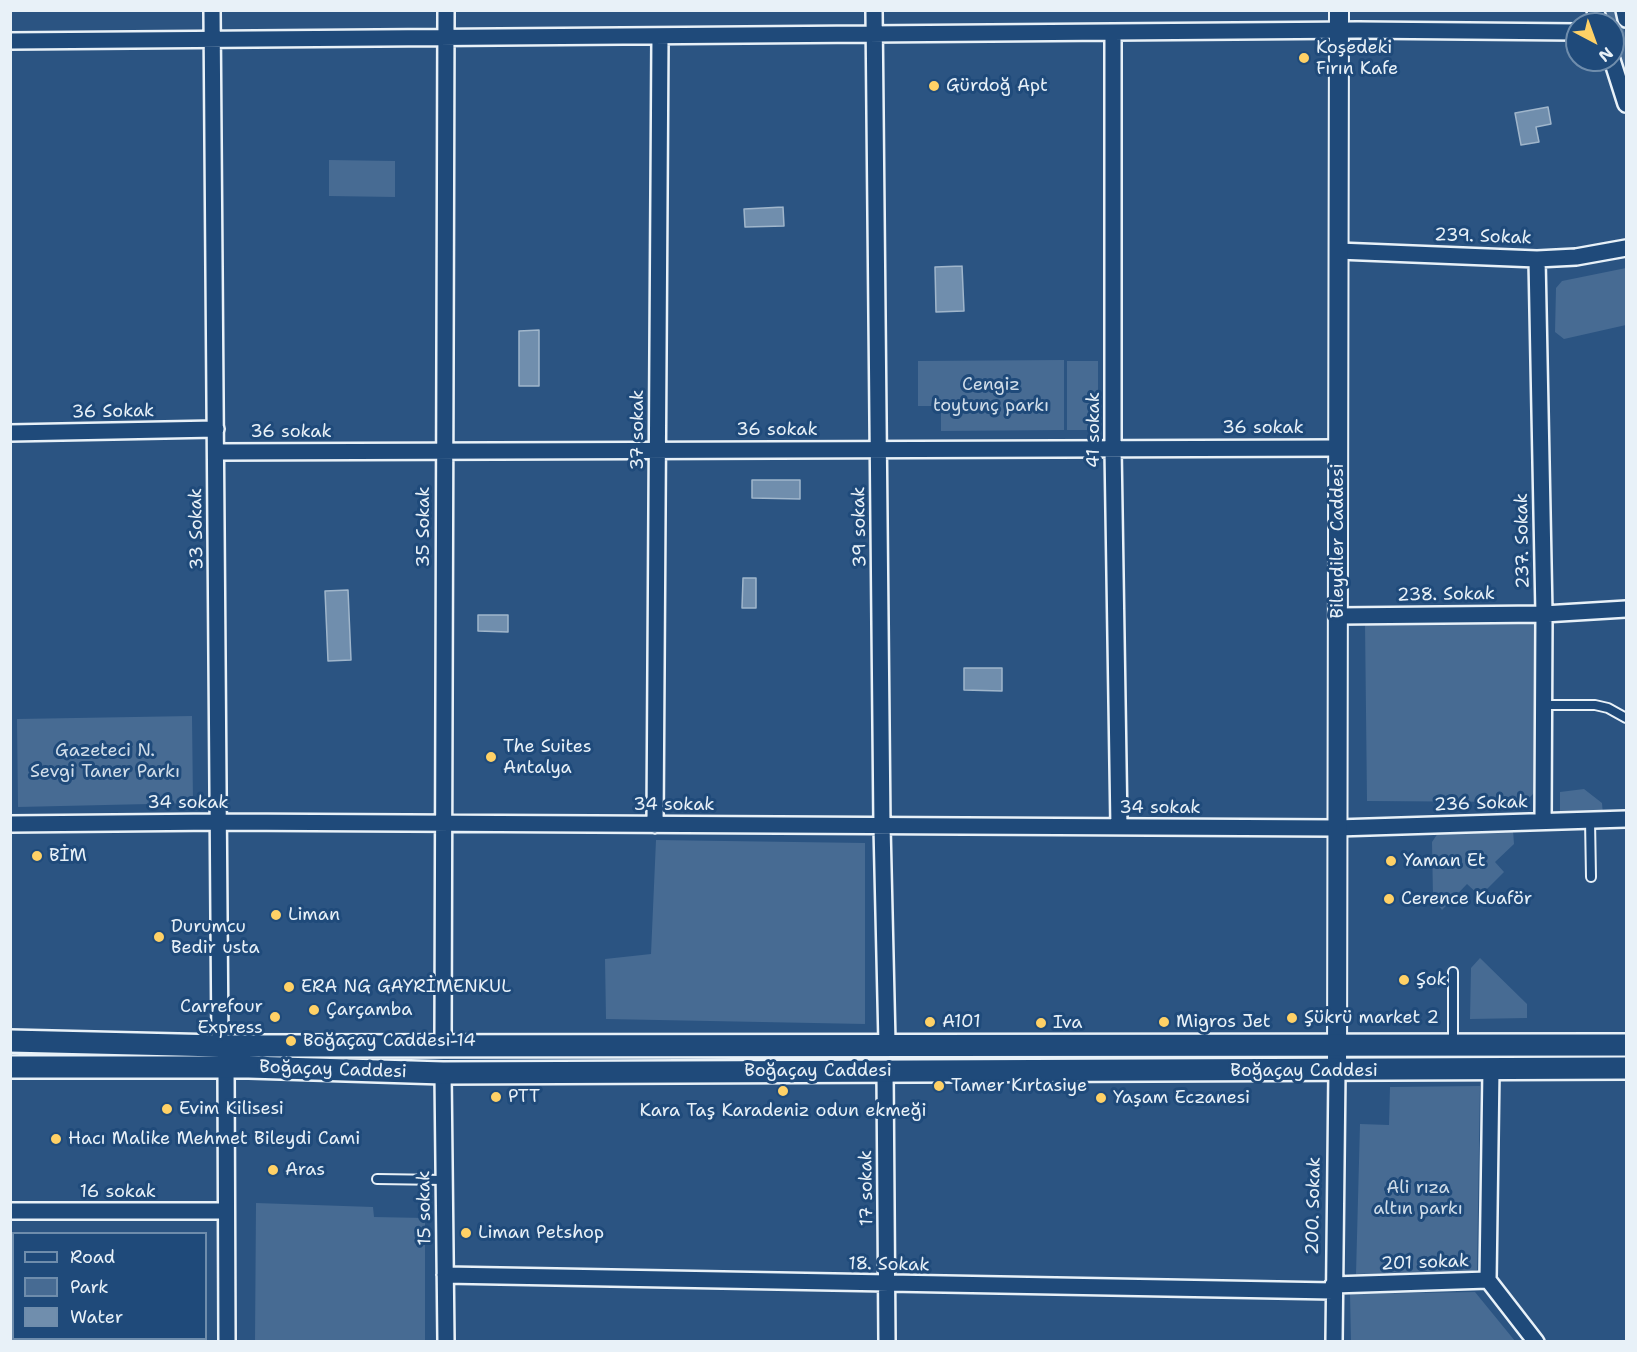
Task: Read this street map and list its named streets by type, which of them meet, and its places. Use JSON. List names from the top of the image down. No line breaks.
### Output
{"streets":{"main road":["Boğaçay Caddesi"],"street":["239. Sokak","36 Sokak","36 sokak","37 sokak","41 sokak","35 Sokak","39 sokak","33 Sokak","Bileydiler Caddesi","237. Sokak","238. Sokak","34 sokak","236 Sokak","17 sokak","16 sokak","200. Sokak","15 sokak","201 sokak","18. Sokak"]},"crossings":[["239. Sokak","Bileydiler Caddesi"],["239. Sokak","237. Sokak"],["36 Sokak","33 Sokak"],["36 sokak","37 sokak"],["36 sokak","41 sokak"],["36 sokak","35 Sokak"],["36 sokak","39 sokak"],["36 sokak","33 Sokak"],["36 sokak","Bileydiler Caddesi"],["37 sokak","34 sokak"],["41 sokak","34 sokak"],["35 Sokak","34 sokak"],["35 Sokak","Boğaçay Caddesi"],["39 sokak","34 sokak"],["39 sokak","Boğaçay Caddesi"],["33 Sokak","34 sokak"],["33 Sokak","Boğaçay Caddesi"],["Bileydiler Caddesi","238. Sokak"],["Bileydiler Caddesi","34 sokak"],["Bileydiler Caddesi","236 Sokak"],["Bileydiler Caddesi","Boğaçay Caddesi"],["Bileydiler Caddesi","200. Sokak"],["237. Sokak","238. Sokak"],["237. Sokak","236 Sokak"],["34 sokak","236 Sokak"],["Boğaçay Caddesi","17 sokak"],["Boğaçay Caddesi","200. Sokak"],["Boğaçay Caddesi","15 sokak"],["Boğaçay Caddesi","201 sokak"],["17 sokak","18. Sokak"],["200. Sokak","201 sokak"],["200. Sokak","18. Sokak"],["15 sokak","18. Sokak"],["201 sokak","18. Sokak"]],"parks":["Cengiz toytunç parkı","Gazeteci N. Sevgi Taner Parkı","Ali rıza altın parkı"],"places":["Koşedeki Fırın Kafe","Gürdoğ Apt","The Suites Antalya","BİM","Yaman Et","Cerence Kuaför","Liman","Durumcu Bedir usta","Şok","ERA NG GAYRİMENKUL","Çarçamba","Carrefour Express","Şükrü market 2","A101","Migros Jet","Iva","Boğaçay Caddesi-14","Tamer Kırtasiye","Kara Taş Karadeniz odun ekmeği","PTT","Yaşam Eczanesi","Evim Kilisesi","Hacı Malike Mehmet Bileydi Cami","Aras","Liman Petshop"],"legend":["Road","Park","Water"],"north":"bottom right"}
